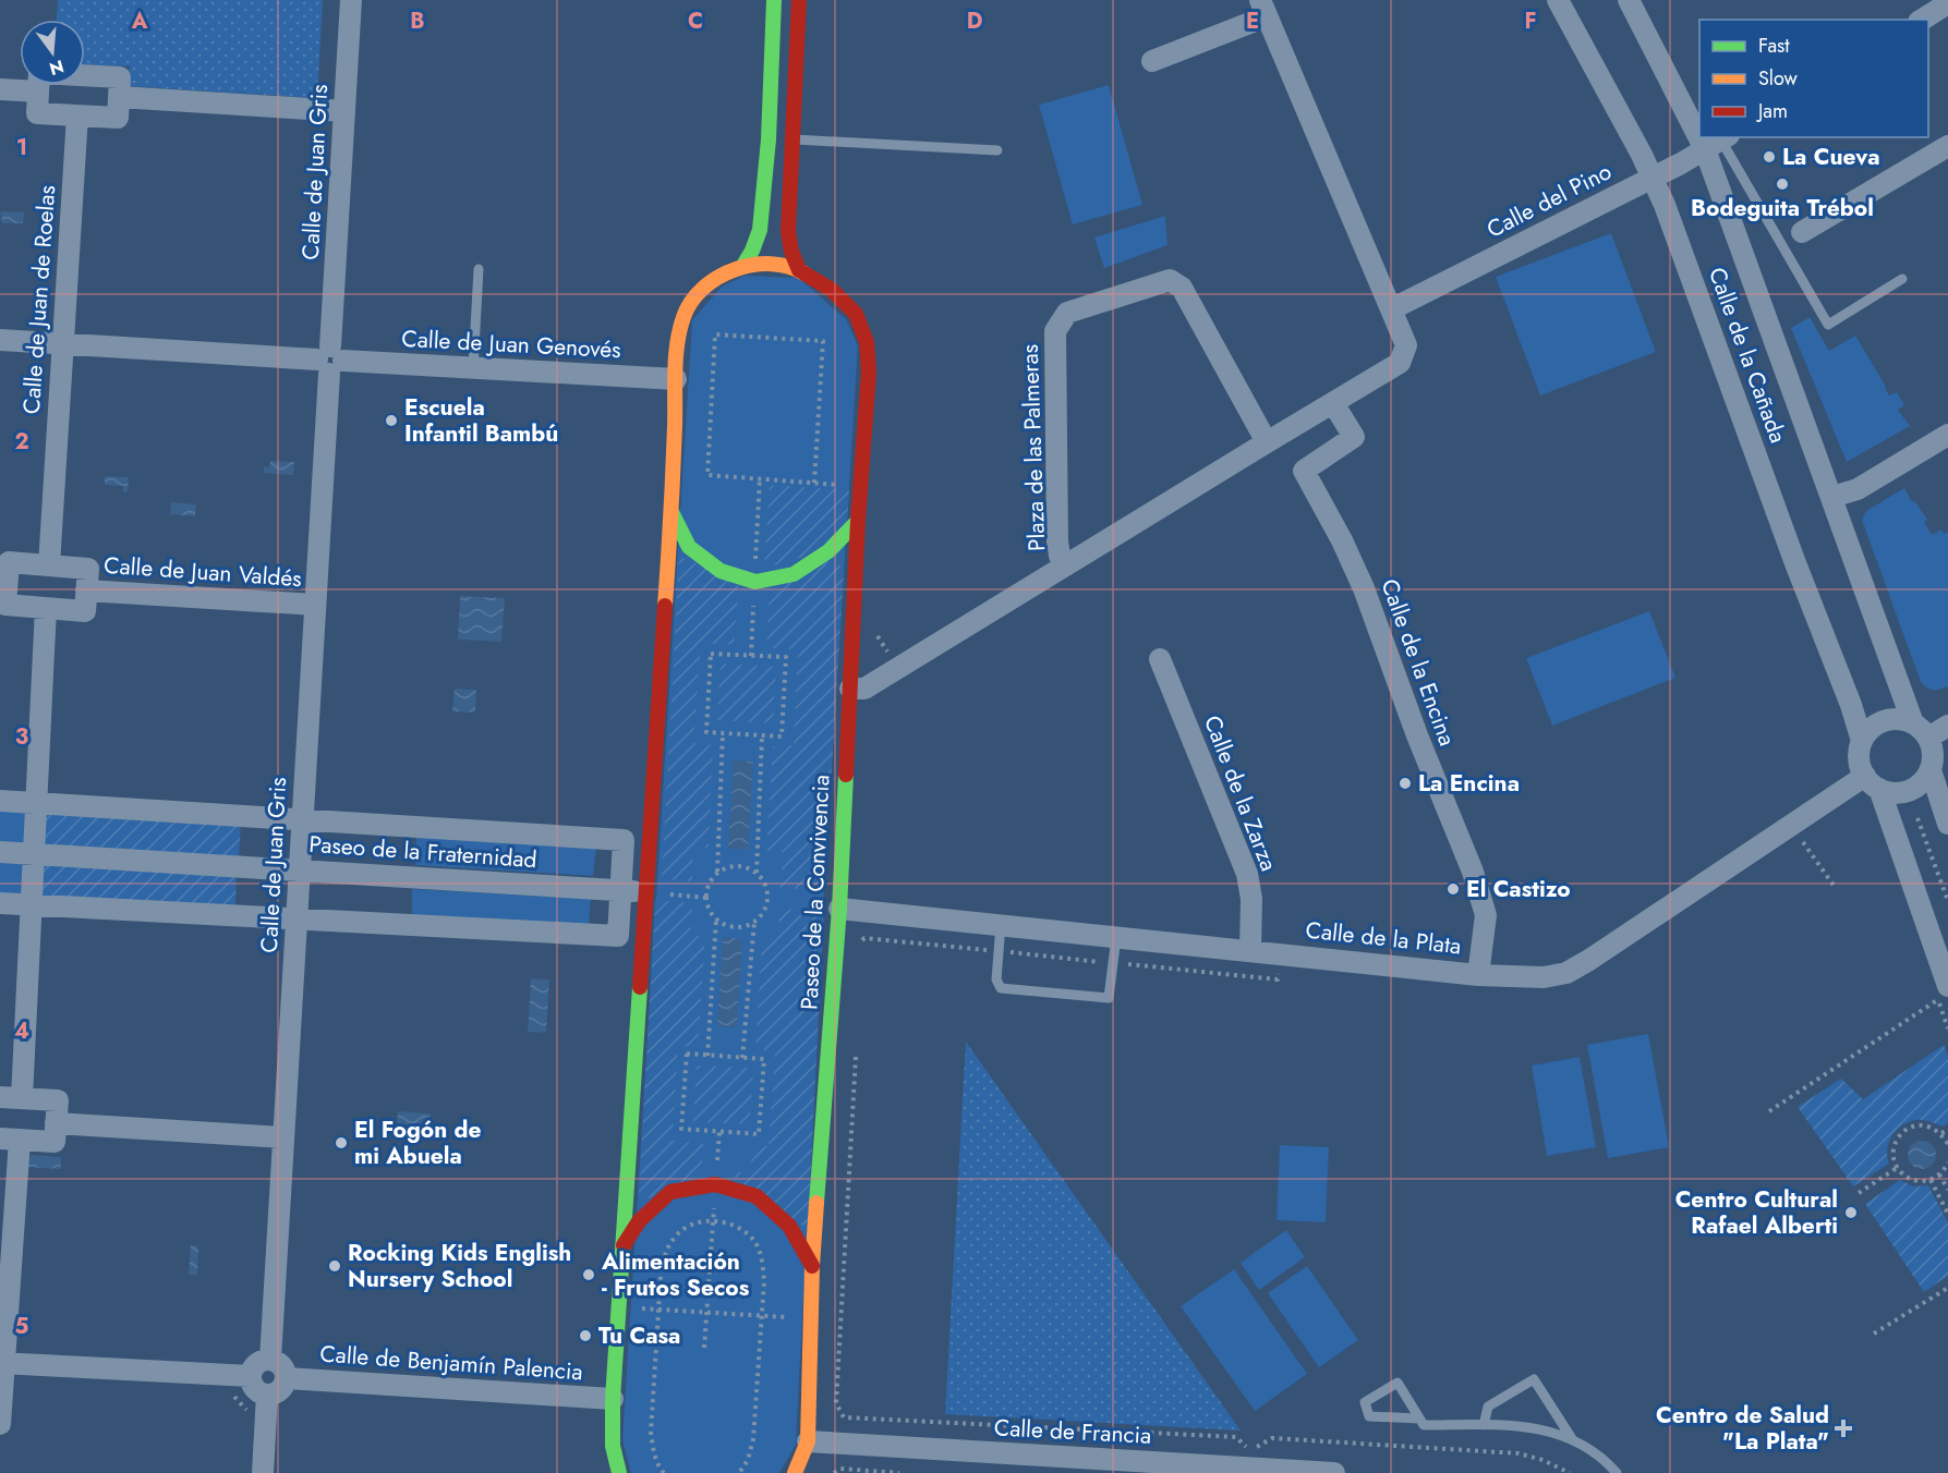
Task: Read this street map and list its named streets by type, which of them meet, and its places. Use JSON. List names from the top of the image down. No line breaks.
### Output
{"streets":{"street":["Calle de Juan Gris","Calle del Pino","Calle de Juan de Roelas","Calle de Juan Genovés","Calle de la Cañada","Plaza de las Palmeras","Calle de Juan Valdés","Calle de la Encina","Calle de la Zarza","Paseo de la Fraternidad","Paseo de la Convivencia","Calle de la Plata","Calle de Benjamín Palencia","Calle de Francia"]},"crossings":[["Calle de Juan Gris","Calle de Juan Genovés"],["Calle de Juan Gris","Calle de Juan Valdés"],["Calle de Juan Gris","Paseo de la Fraternidad"],["Calle de Juan Gris","Calle de Benjamín Palencia"],["Calle del Pino","Calle de la Cañada"],["Calle del Pino","Plaza de las Palmeras"],["Calle de Juan de Roelas","Calle de Juan Genovés"],["Calle de Juan de Roelas","Calle de Juan Valdés"],["Calle de Juan Genovés","Paseo de la Convivencia"],["Calle de la Cañada","Calle de la Plata"],["Plaza de las Palmeras","Calle de la Encina"],["Plaza de las Palmeras","Paseo de la Convivencia"],["Calle de la Encina","Calle de la Plata"],["Calle de la Zarza","Calle de la Plata"],["Paseo de la Fraternidad","Paseo de la Convivencia"],["Paseo de la Convivencia","Calle de la Plata"],["Paseo de la Convivencia","Calle de Benjamín Palencia"],["Paseo de la Convivencia","Calle de Francia"]],"places":{"other":["La Cueva","Bodeguita Trébol","Escuela Infantil Bambú","La Encina","El Castizo","El Fogón de mi Abuela","Centro Cultural Rafael Alberti","Rocking Kids English Nursery School","Alimentación - Frutos Secos","Tu Casa"],"health":["Centro de Salud \"La Plata\""]},"legend":["Fast","Slow","Jam"],"north":"bottom","grid":{"columns":["A","B","C","D","E","F"],"rows":["1","2","3","4","5"]}}
